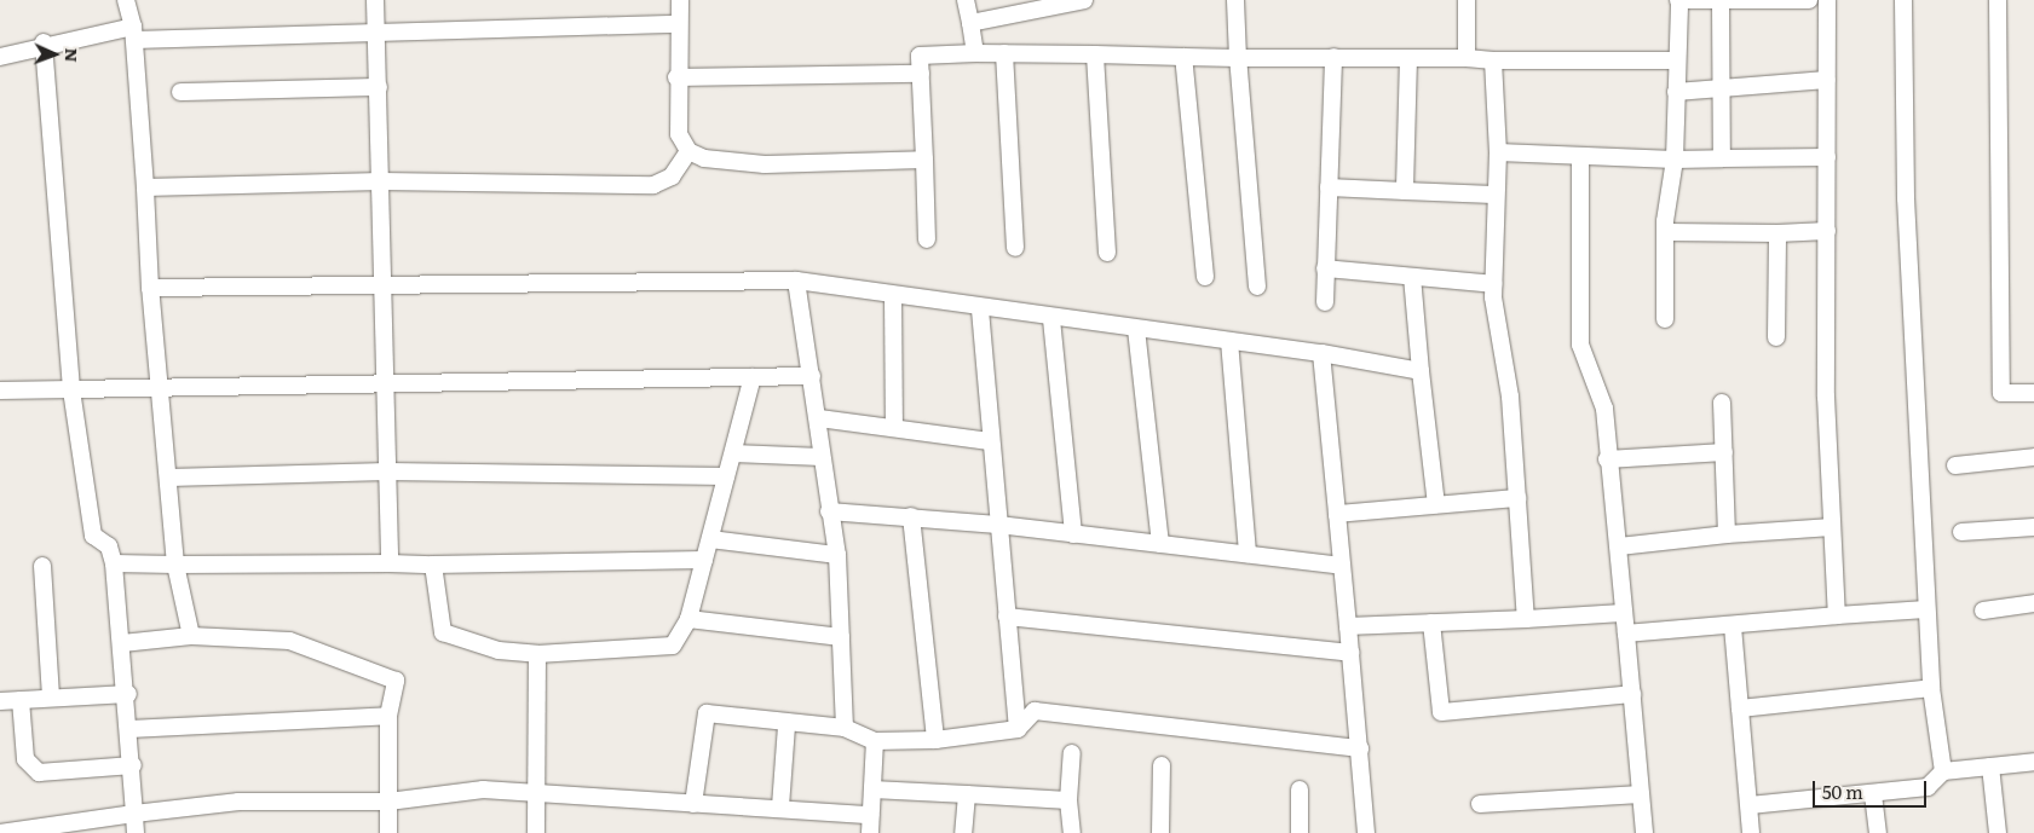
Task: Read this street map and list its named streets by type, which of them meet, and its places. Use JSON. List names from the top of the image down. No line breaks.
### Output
{"scale_bar":"50 m","north":"right"}
